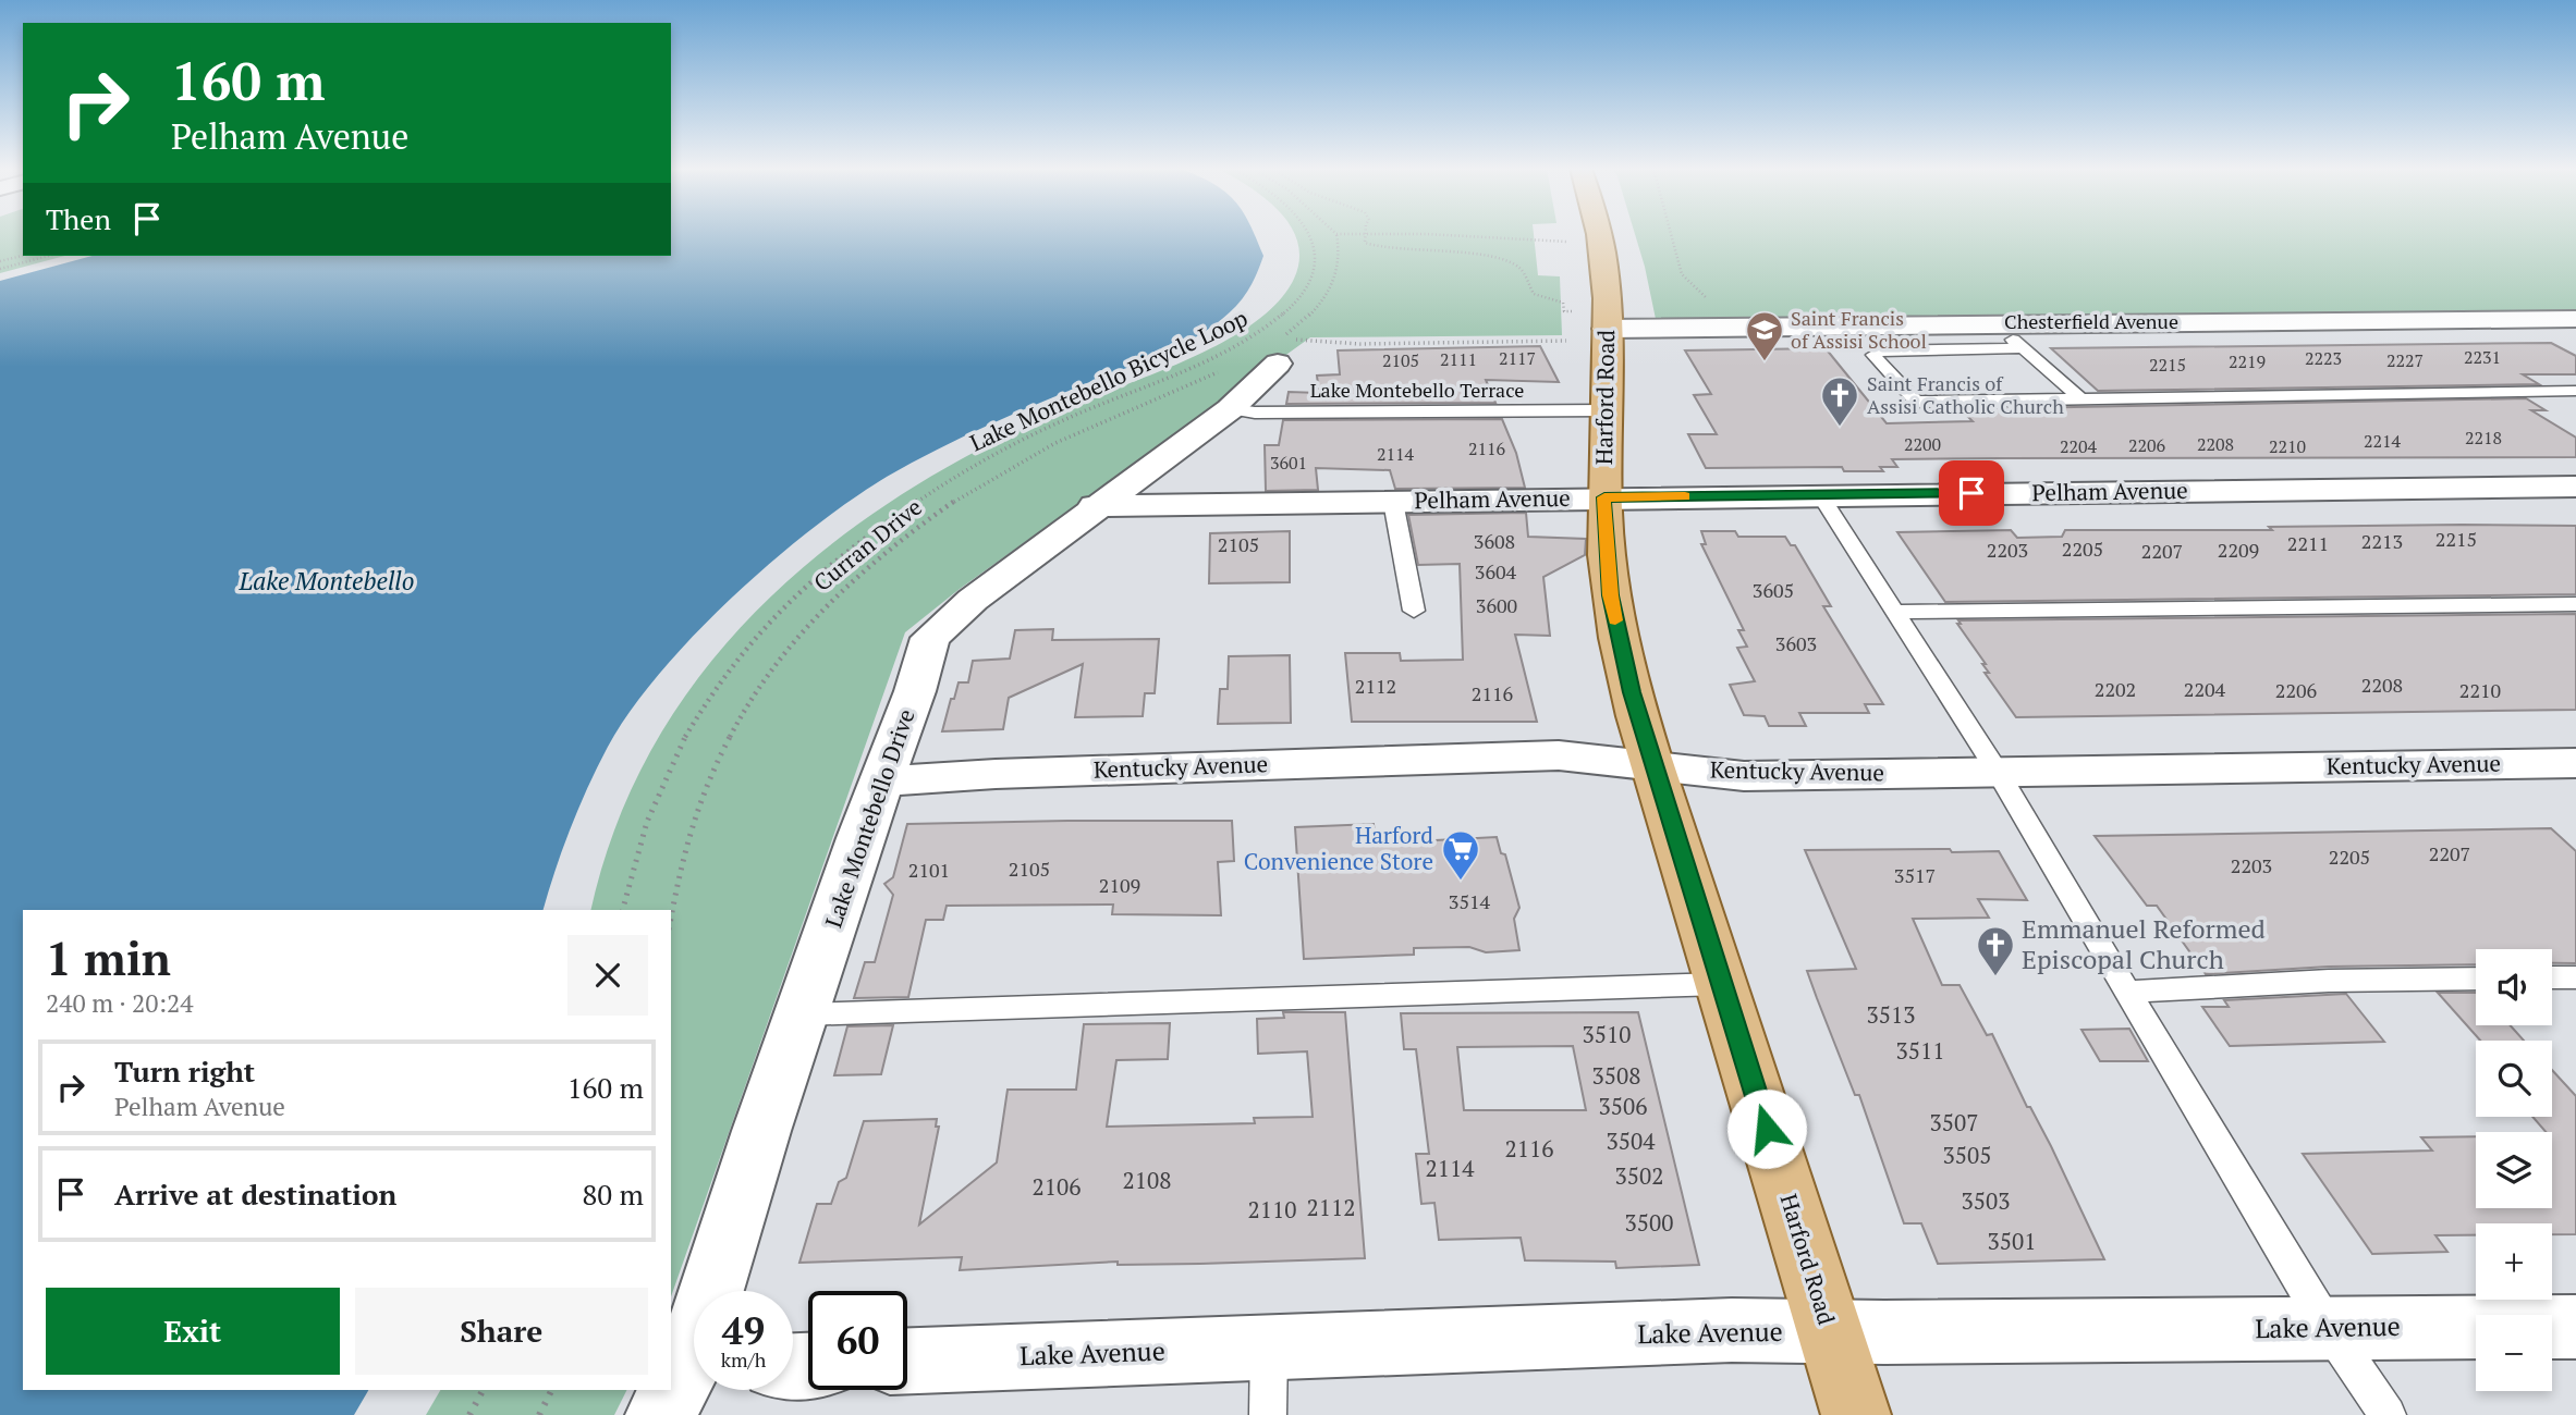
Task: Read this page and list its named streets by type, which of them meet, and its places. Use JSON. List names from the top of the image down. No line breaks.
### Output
{"streets":{"main road":["Harford Road"],"street":["Chesterfield Avenue","Pelham Avenue","Kentucky Avenue","Lake Montebello Drive","Lake Avenue"],"lane":["Lake Montebello Terrace"],"path":["Lake Montebello Bicycle Loop","Curran Drive"]},"crossings":[["Chesterfield Avenue","Harford Road"],["Lake Montebello Terrace","Harford Road"],["Lake Montebello Terrace","Curran Drive"],["Lake Montebello Terrace","Lake Montebello Drive"],["Harford Road","Pelham Avenue"],["Harford Road","Kentucky Avenue"],["Harford Road","Lake Avenue"],["Pelham Avenue","Lake Montebello Drive"],["Curran Drive","Lake Montebello Drive"],["Kentucky Avenue","Lake Montebello Drive"]],"water":["Lake Montebello"],"places":{"school or university":["Saint Francis of Assisi School"],"church":["Saint Francis of Assisi Catholic Church","Emmanuel Reformed Episcopal Church"],"supermarket":["Harford Convenience Store"]},"house_numbers":["2231","2117","2223","2111","2105","2227","2219","2215","2218","2214","2200","2208","2206","2204","2210","2116","2114","3601","2215","3608","2213","2211","2105","2205","2203","2209","2207","3604","3605","3600","3603","2208","2112","2202","2204","2206","2210","2116","2207","2205","2203","2105","2101","3517","2109","3514","3513","3510","3511","3508","3506","3507","3504","2116","3505","2114","3502","2108","2106","3503","2112","2110","3500","3501"],"page":{"turn":["160 m","Pelham Avenue"],"then":"Then","heading":["1 min","240 m · 20:24"],"map_buttons":["+","−"],"list":[{"name":"Turn right","note":"Pelham Avenue","value":"160 m"},{"name":"Arrive at destination","value":"80 m"}],"buttons":["Exit","Share"],"speed":"49 km/h","limit":"60"}}
